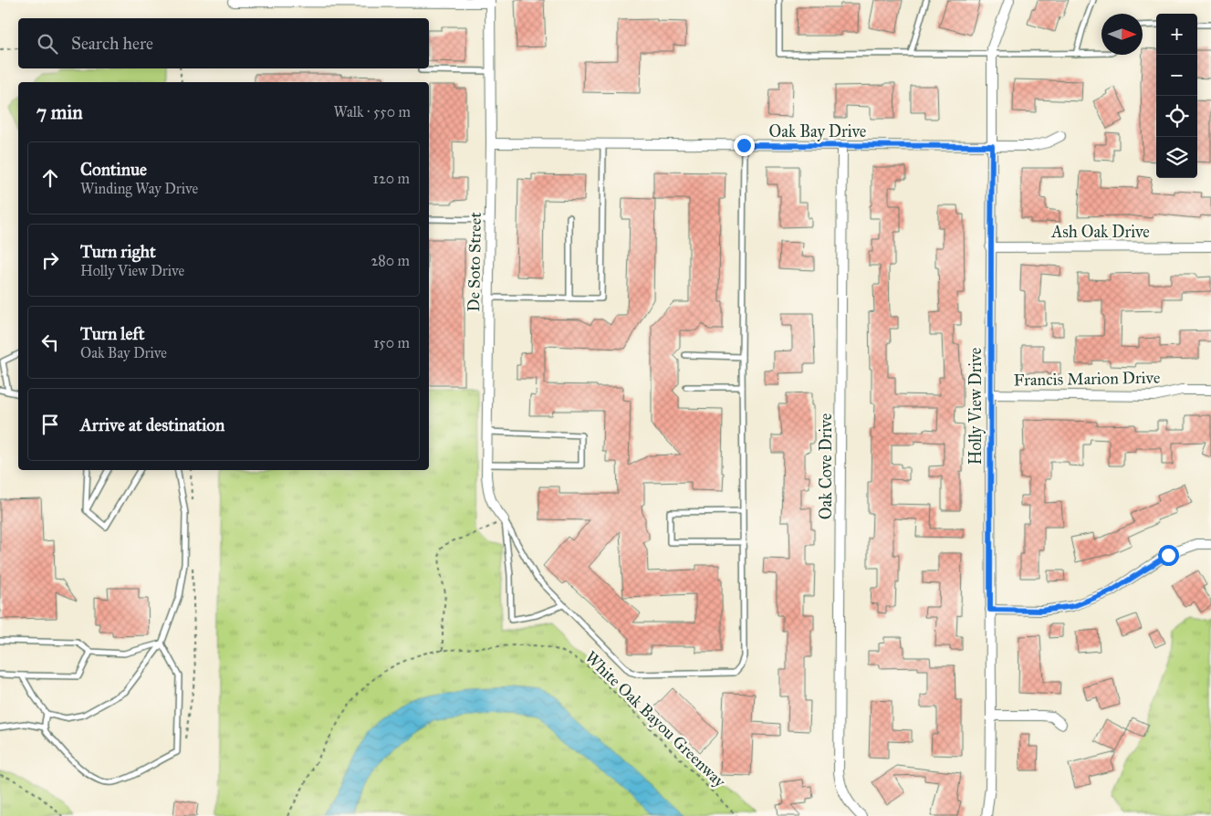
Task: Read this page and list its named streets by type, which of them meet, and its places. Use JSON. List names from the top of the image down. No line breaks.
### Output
{"streets":{"street":["Oak Bay Drive","Ash Oak Drive","De Soto Street","Francis Marion Drive","Holly View Drive","Oak Cove Drive"],"path":["White Oak Bayou Greenway"]},"crossings":[["Oak Bay Drive","De Soto Street"],["Oak Bay Drive","Holly View Drive"],["Oak Bay Drive","Oak Cove Drive"],["Ash Oak Drive","Holly View Drive"],["Francis Marion Drive","Holly View Drive"]],"north":"right","page":{"map_buttons":["+","−"],"search":"Search here","heading":["7 min","Walk · 550 m"],"list":[["Continue","Winding Way Drive","120 m"],["Turn right","Holly View Drive","280 m"],["Turn left","Oak Bay Drive","150 m"],"Arrive at destination"]}}
